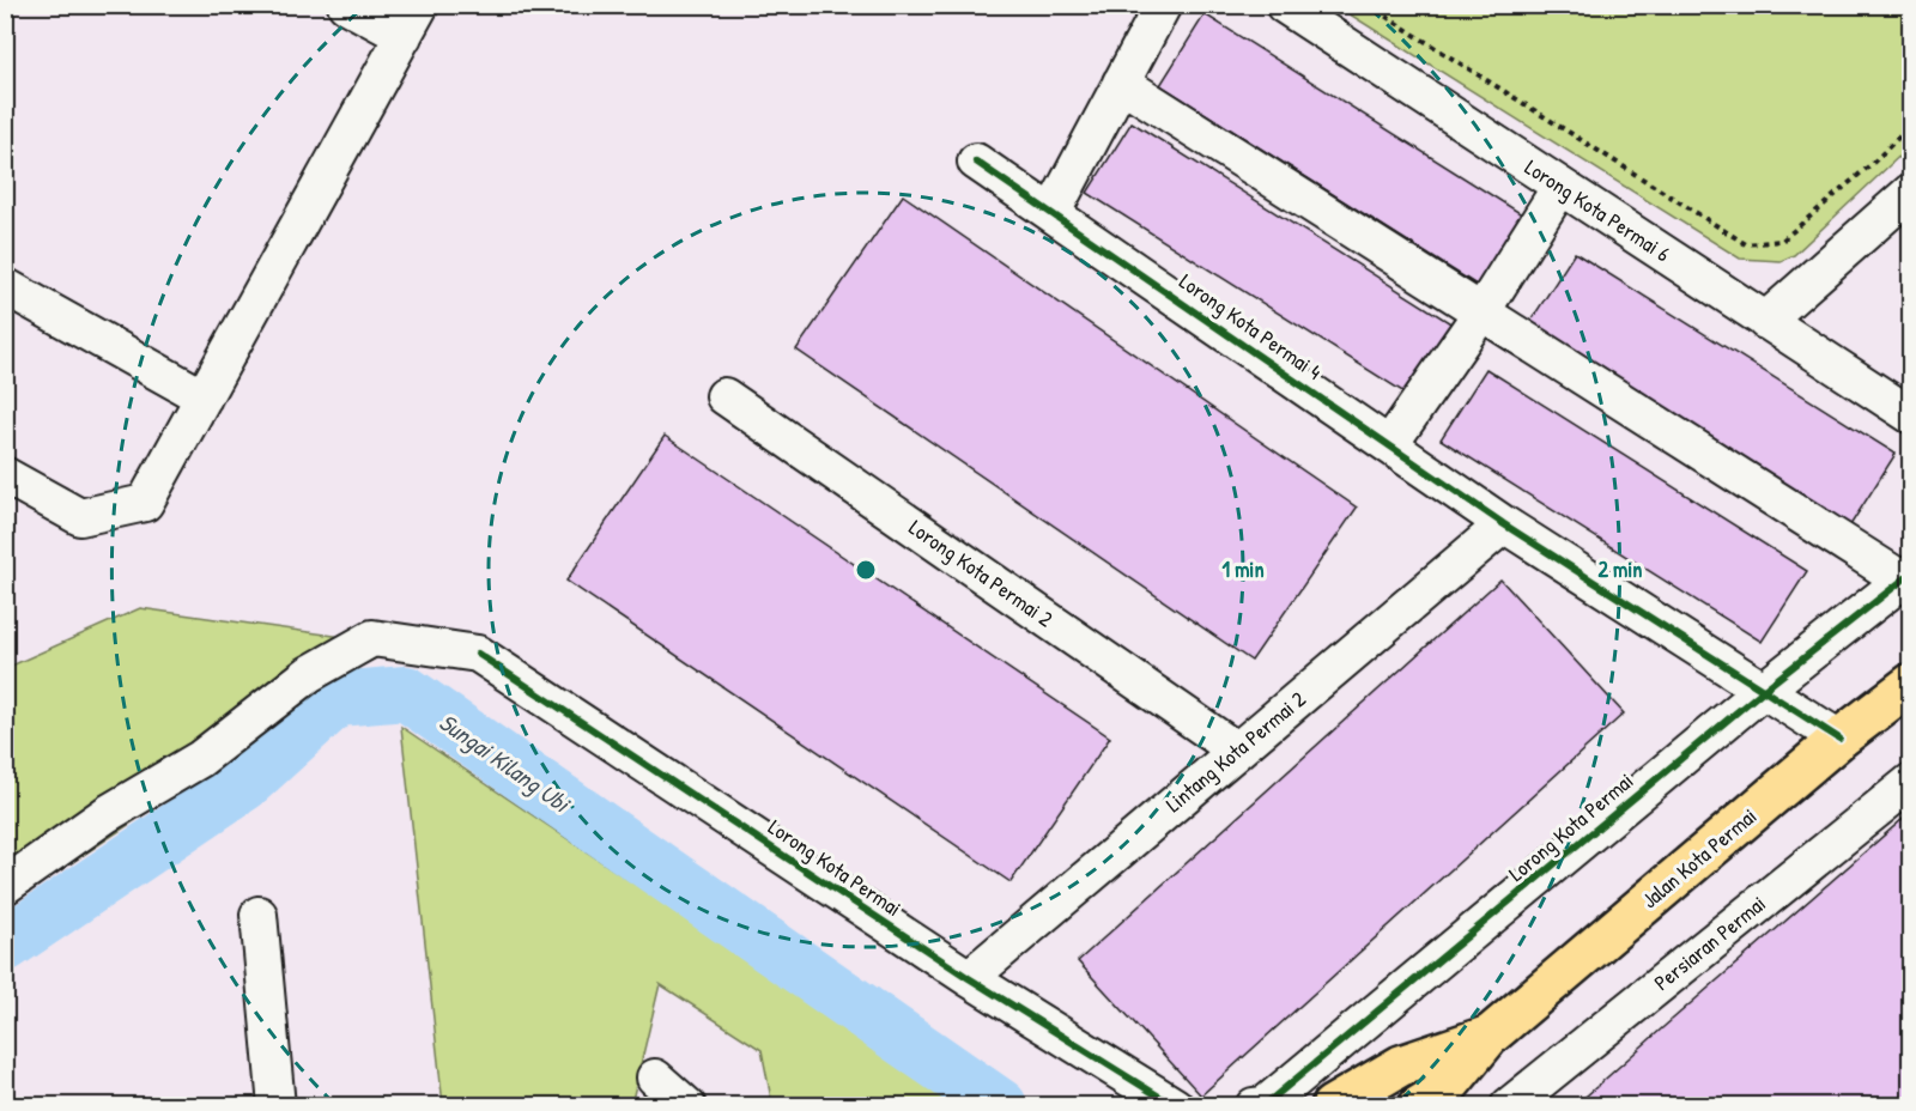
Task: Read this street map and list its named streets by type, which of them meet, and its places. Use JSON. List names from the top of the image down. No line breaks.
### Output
{"streets":{"main road":["Jalan Kota Permai"],"street":["Lorong Kota Permai 6","Lorong Kota Permai 4","Lorong Kota Permai 2","Lintang Kota Permai 2","Lorong Kota Permai","Persiaran Permai"]},"crossings":[["Lorong Kota Permai 4","Lintang Kota Permai 2"],["Lorong Kota Permai 4","Lorong Kota Permai"],["Lorong Kota Permai 4","Jalan Kota Permai"],["Lorong Kota Permai 2","Lintang Kota Permai 2"],["Lintang Kota Permai 2","Lorong Kota Permai"]],"water":["Sungai Kilang Ubi"],"rings":["1 min","2 min"]}
